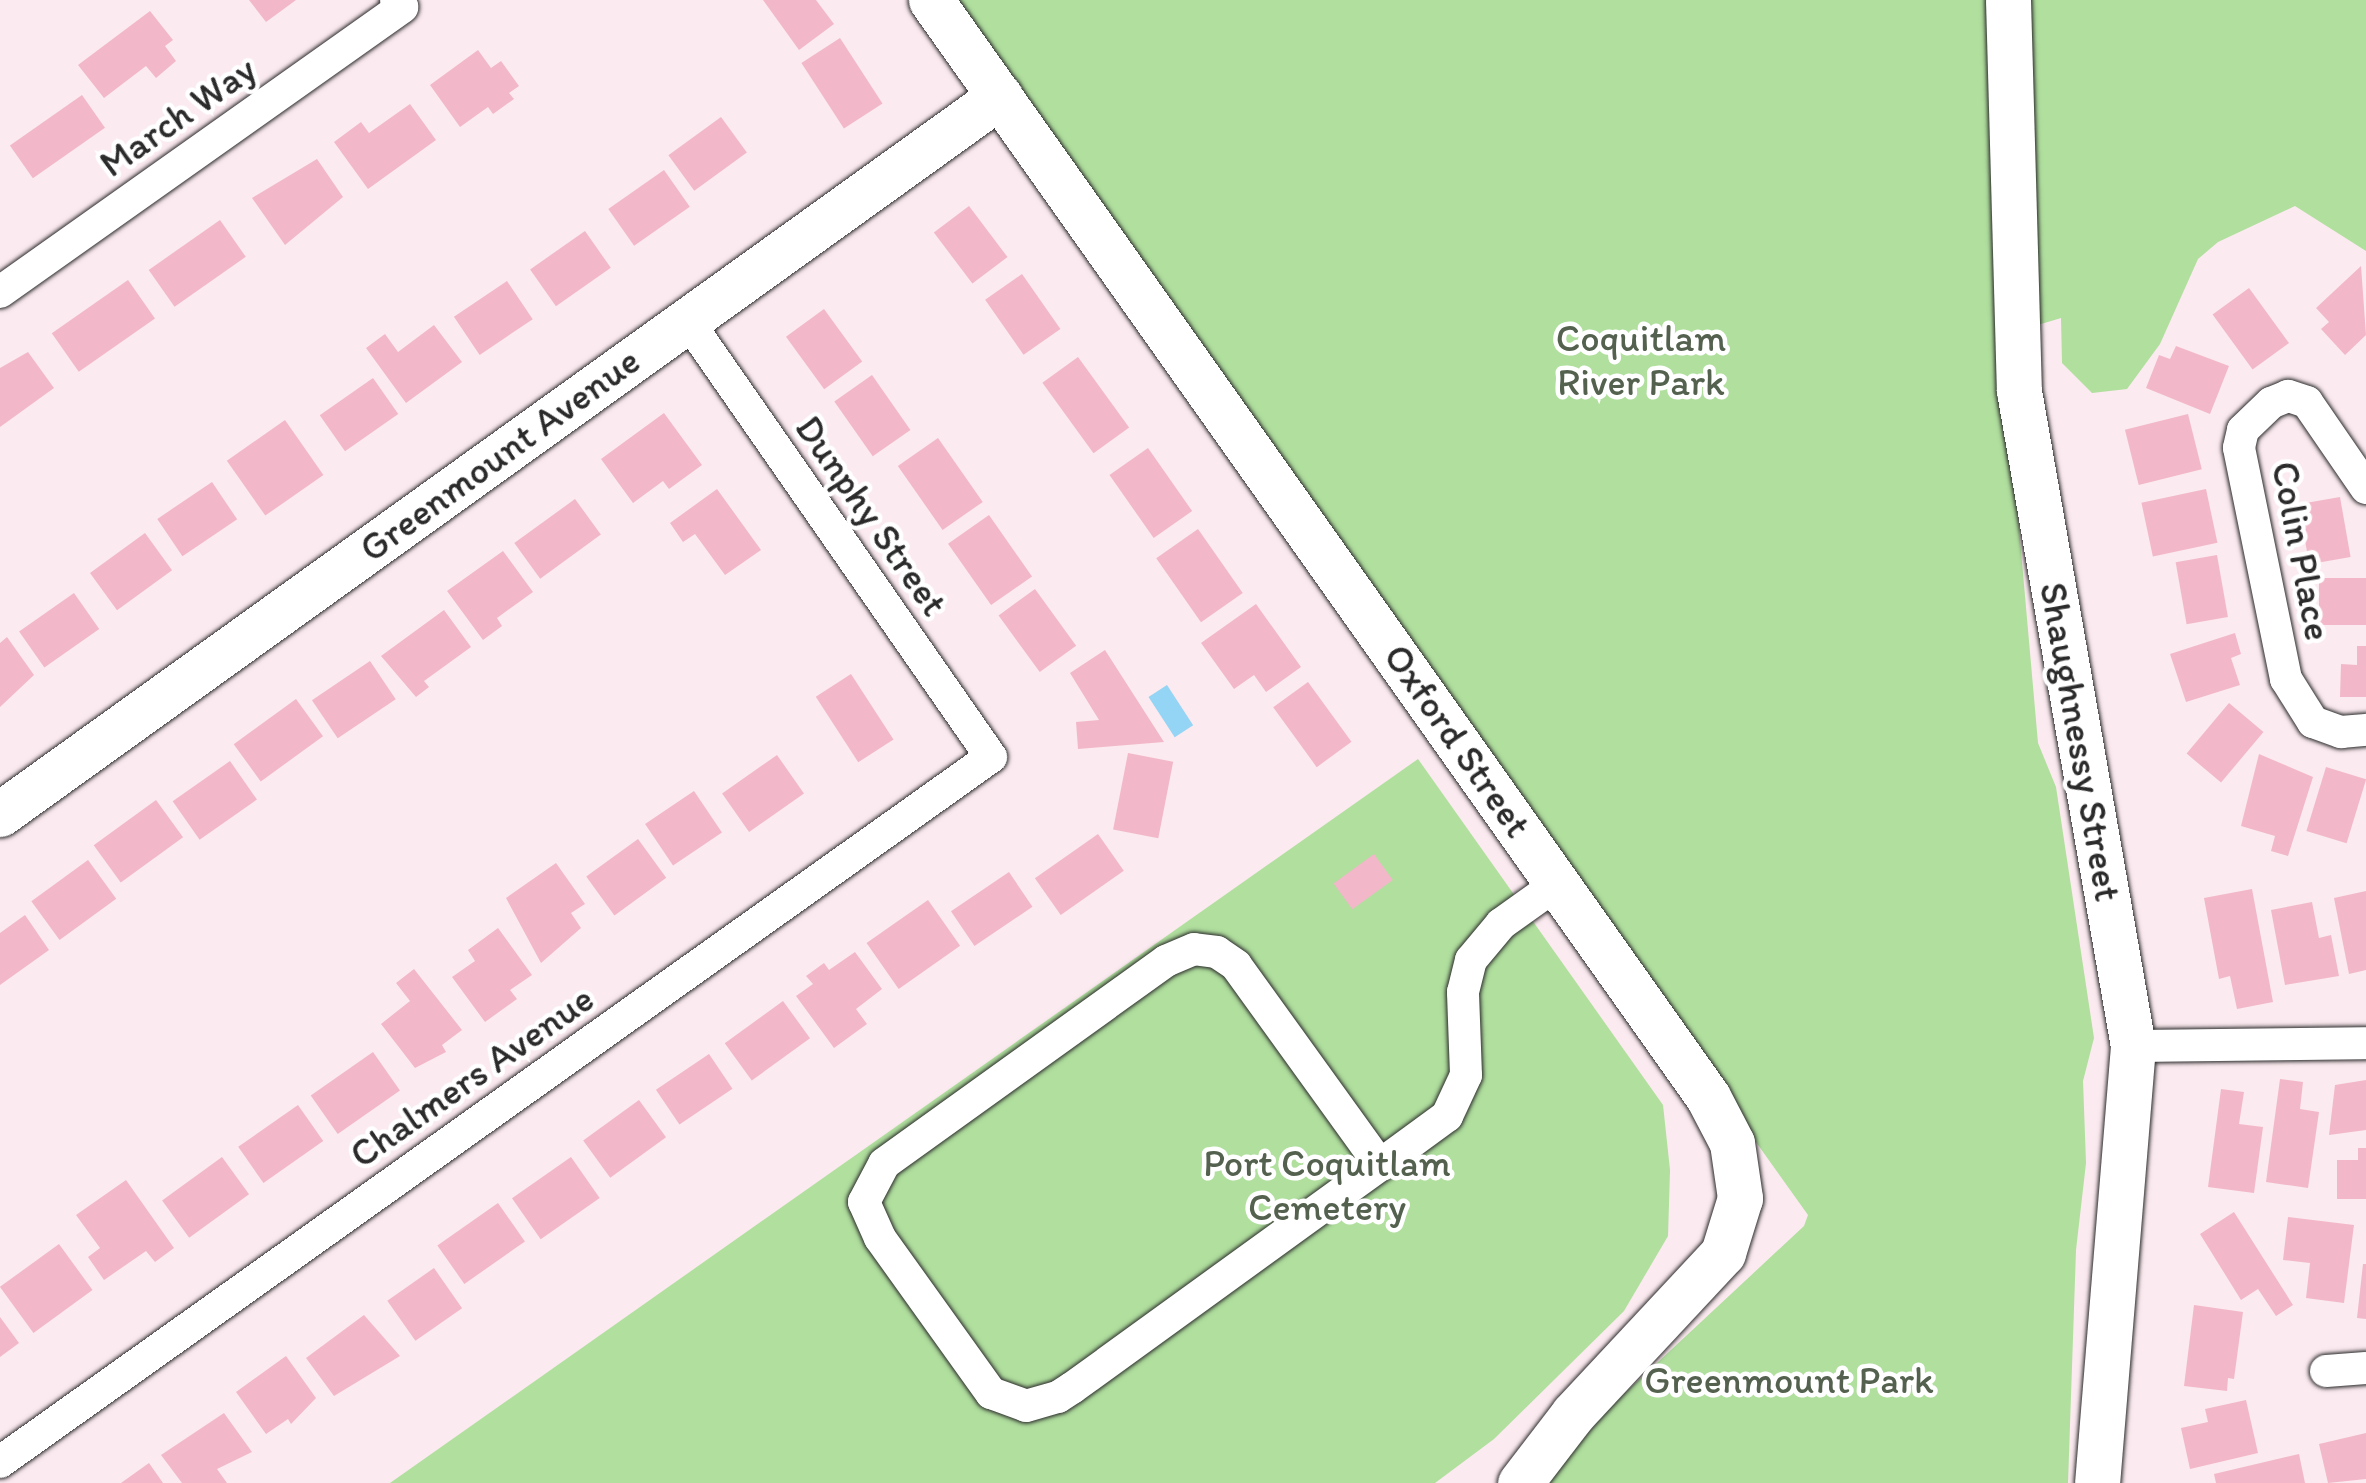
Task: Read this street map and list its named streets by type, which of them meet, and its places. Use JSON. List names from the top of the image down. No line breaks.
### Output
{"streets":{"street":["March Way","Greenmount Avenue","Dunphy Street","Colin Place","Oxford Street","Shaughnessy Street","Chalmers Avenue"]},"crossings":[["Greenmount Avenue","Dunphy Street"],["Greenmount Avenue","Oxford Street"],["Dunphy Street","Chalmers Avenue"]],"parks":["Coquitlam River Park","Port Coquitlam Cemetery","Greenmount Park"]}
